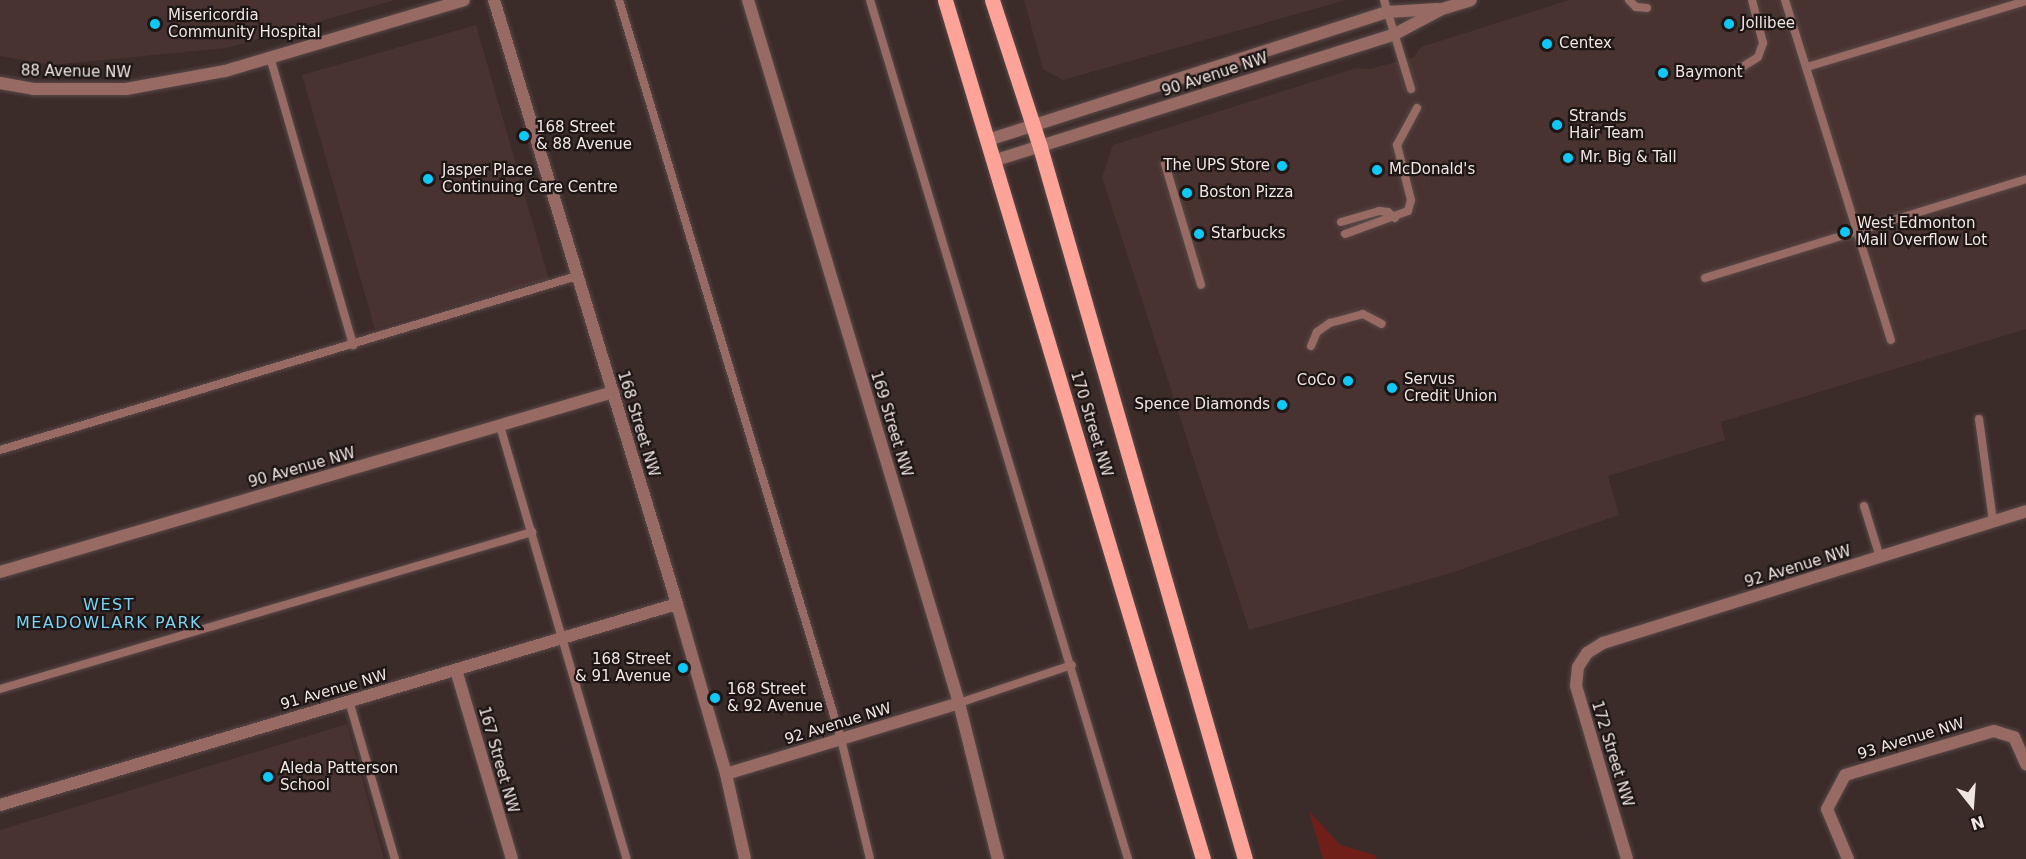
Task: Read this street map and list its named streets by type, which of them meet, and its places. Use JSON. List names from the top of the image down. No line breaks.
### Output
{"streets":{"main road":["170 Street NW"],"street":["88 Avenue NW","90 Avenue NW","168 Street NW","169 Street NW","92 Avenue NW","91 Avenue NW","93 Avenue NW","172 Street NW","167 Street NW"]},"crossings":[["90 Avenue NW","168 Street NW"],["90 Avenue NW","170 Street NW"],["168 Street NW","92 Avenue NW"],["168 Street NW","91 Avenue NW"],["169 Street NW","92 Avenue NW"],["92 Avenue NW","172 Street NW"],["91 Avenue NW","167 Street NW"]],"districts":["WEST MEADOWLARK PARK"],"places":["Misericordia Community Hospital","Jollibee","Centex","Baymont","Strands Hair Team","168 Street & 88 Avenue","Mr. Big & Tall","The UPS Store","McDonald's","Jasper Place Continuing Care Centre","Boston Pizza","West Edmonton Mall Overflow Lot","Starbucks","CoCo","Servus Credit Union","Spence Diamonds","168 Street & 91 Avenue","168 Street & 92 Avenue","Aleda Patterson School"],"north":"bottom"}
